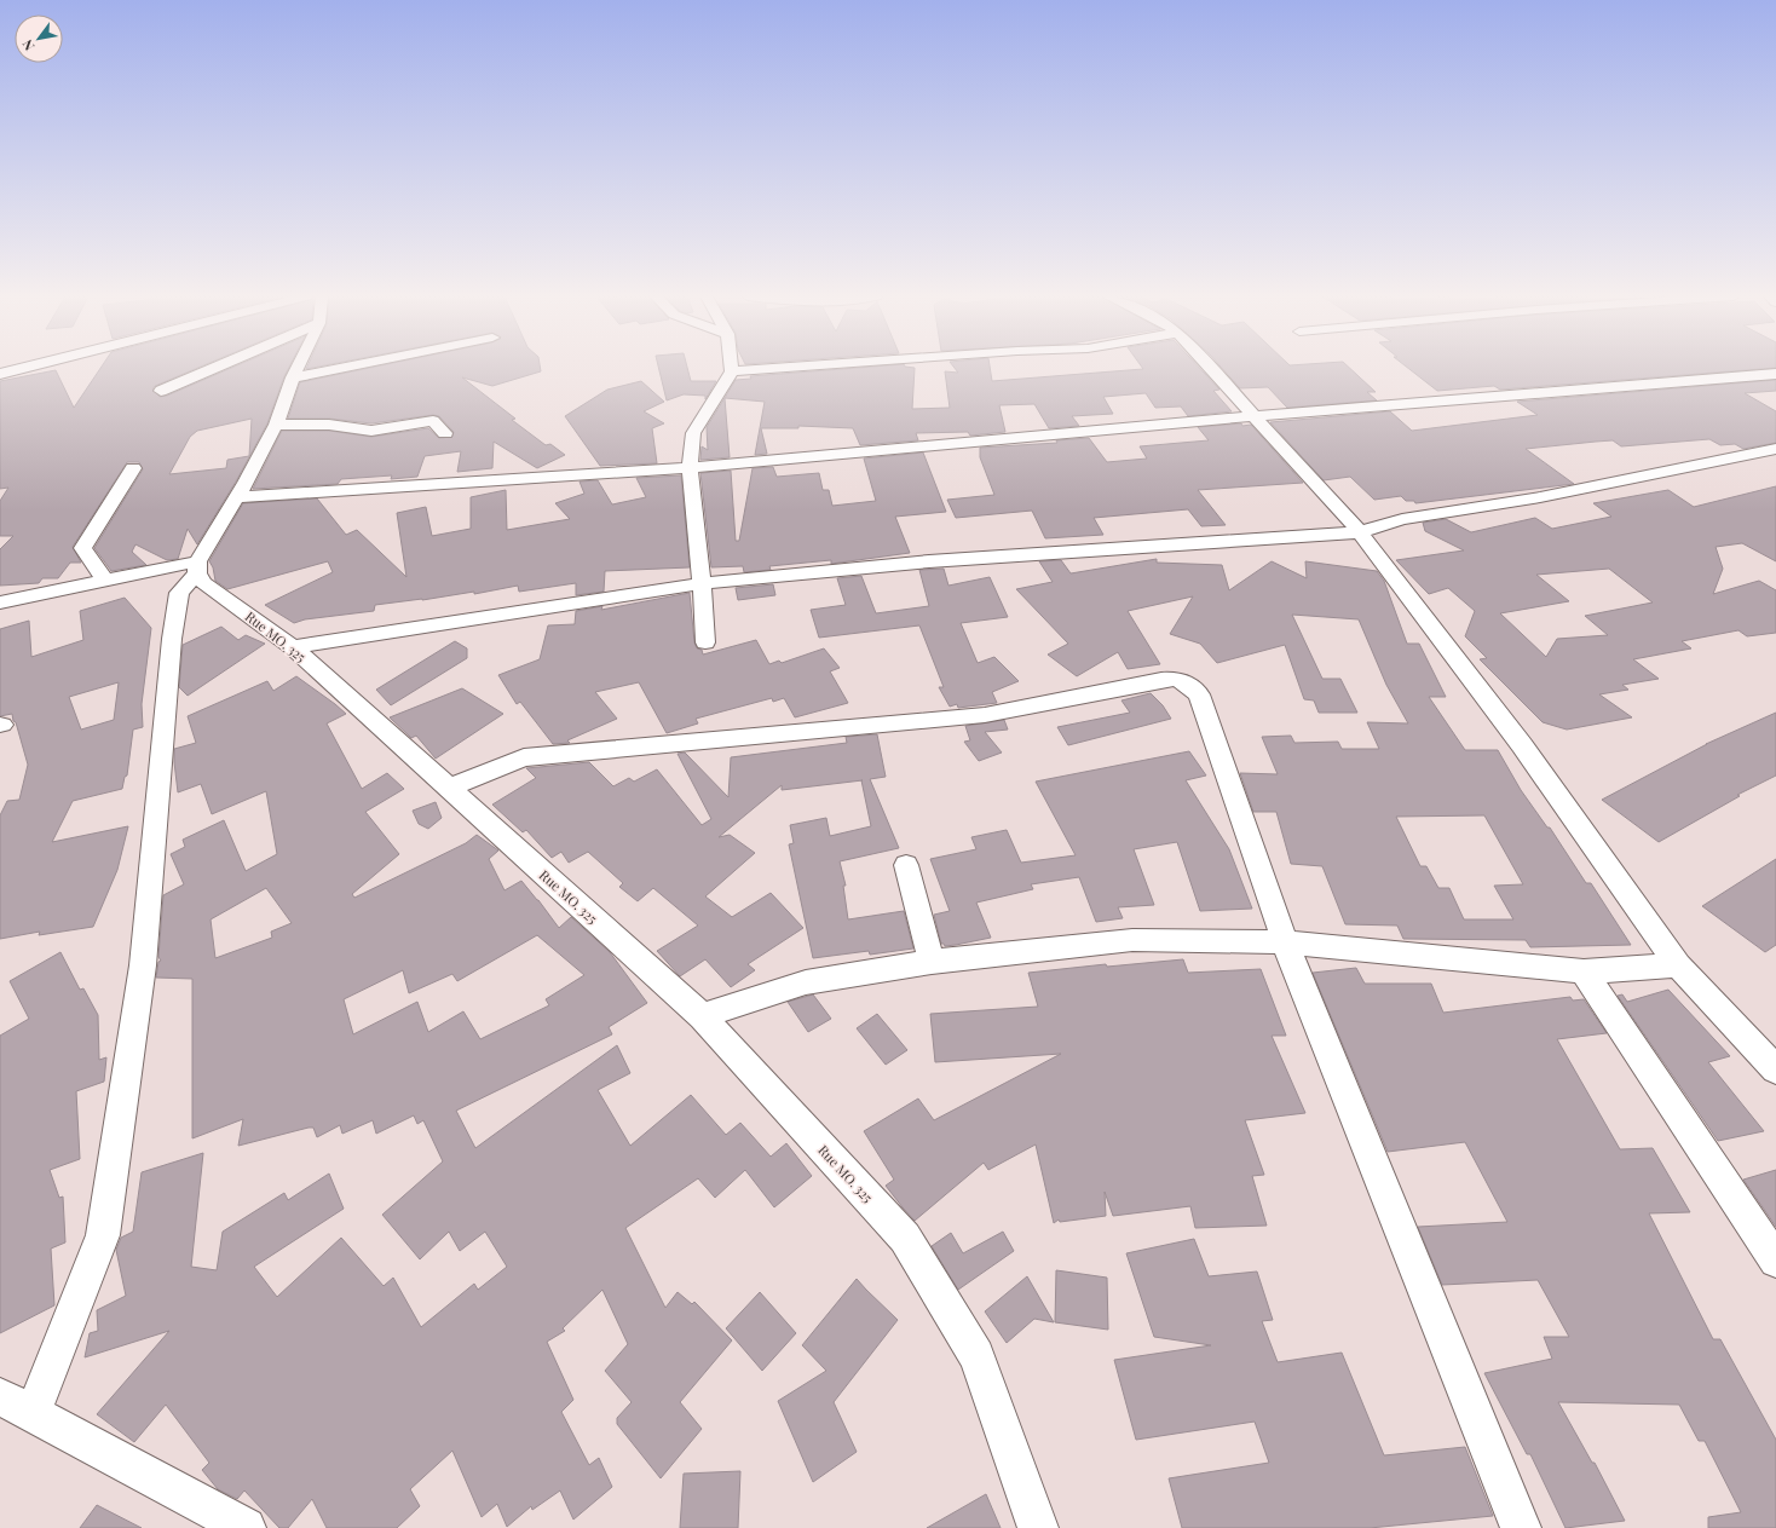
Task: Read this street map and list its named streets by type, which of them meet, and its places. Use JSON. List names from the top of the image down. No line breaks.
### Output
{"streets":{"street":["Rue MO. 325"]},"north":"bottom left"}
